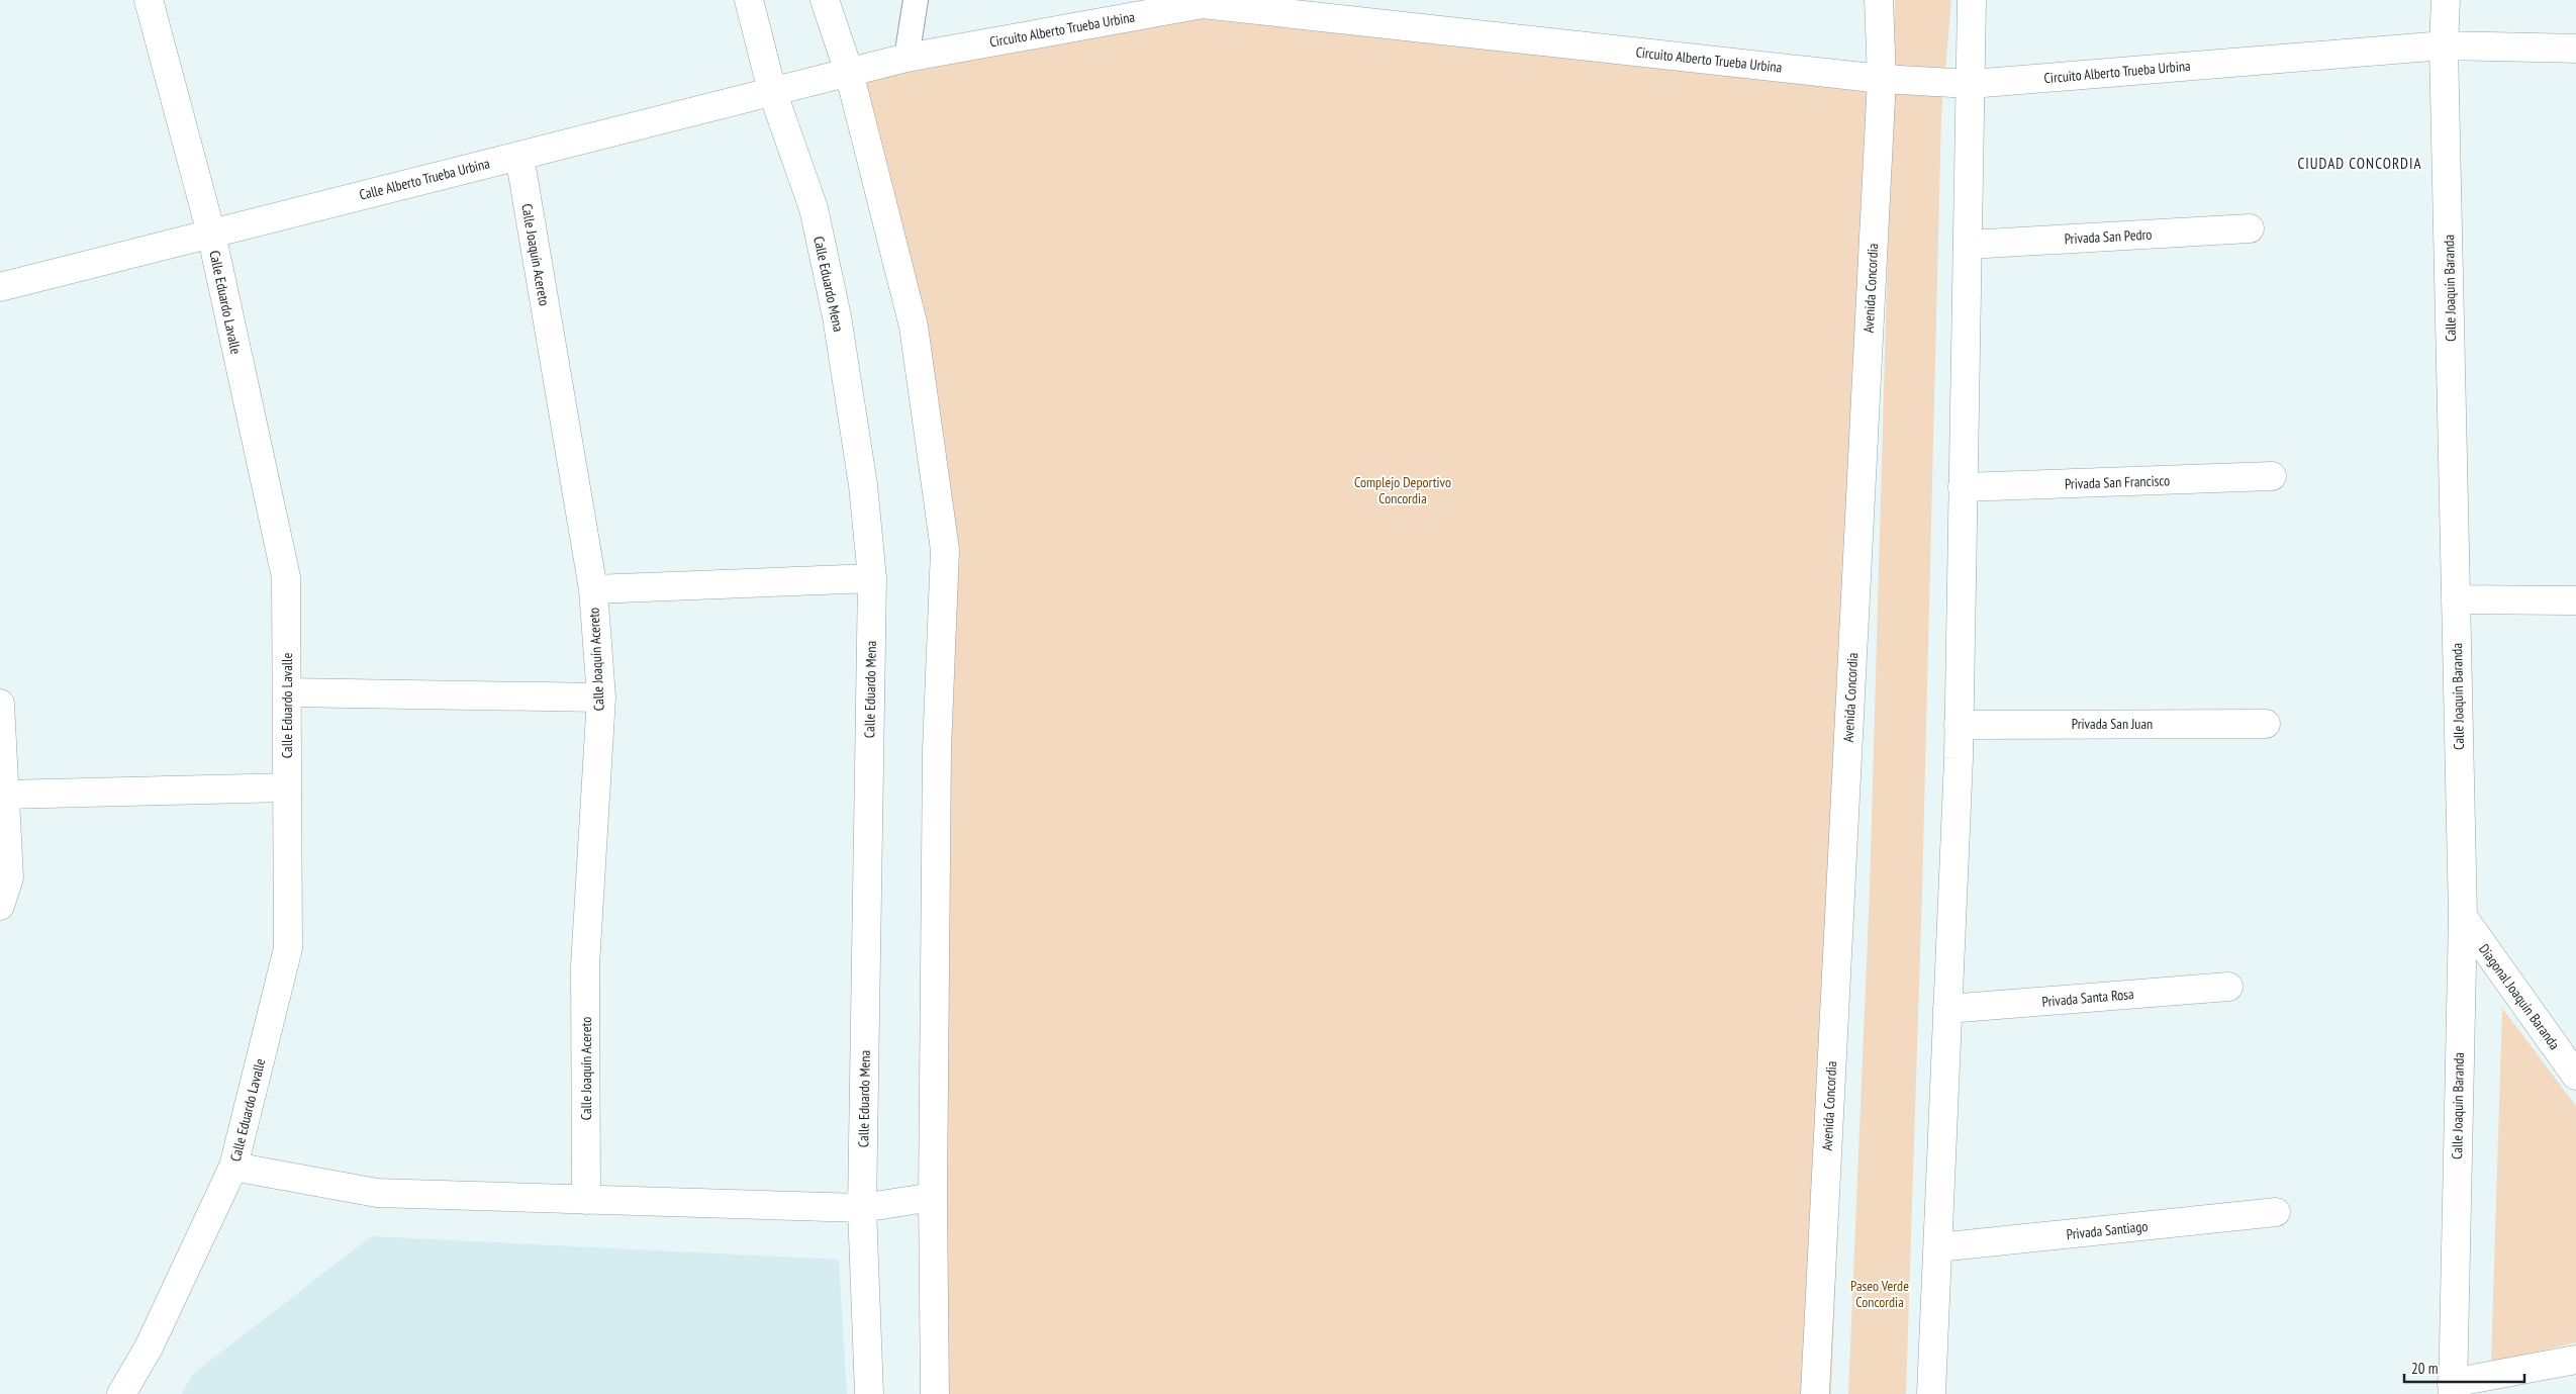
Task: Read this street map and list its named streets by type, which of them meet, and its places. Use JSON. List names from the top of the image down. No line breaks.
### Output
{"streets":{"street":["Circuito Alberto Trueba Urbina","Calle Alberto Trueba Urbina","Privada San Pedro","Calle Joaquín Acereto","Calle Eduardo Mena","Avenida Concordia","Calle Joaquín Baranda","Calle Eduardo Lavalle","Privada San Francisco","Privada San Juan","Diagonal Joaquín Baranda","Privada Santa Rosa","Privada Santiago"]},"crossings":[["Circuito Alberto Trueba Urbina","Calle Alberto Trueba Urbina"],["Circuito Alberto Trueba Urbina","Avenida Concordia"],["Circuito Alberto Trueba Urbina","Calle Joaquín Baranda"],["Calle Alberto Trueba Urbina","Calle Joaquín Acereto"],["Calle Alberto Trueba Urbina","Calle Eduardo Mena"],["Calle Alberto Trueba Urbina","Calle Eduardo Lavalle"],["Calle Joaquín Baranda","Diagonal Joaquín Baranda"]],"districts":["CIUDAD CONCORDIA"],"parks":["Complejo Deportivo Concordia","Paseo Verde Concordia"],"scale_bar":"20 m"}
